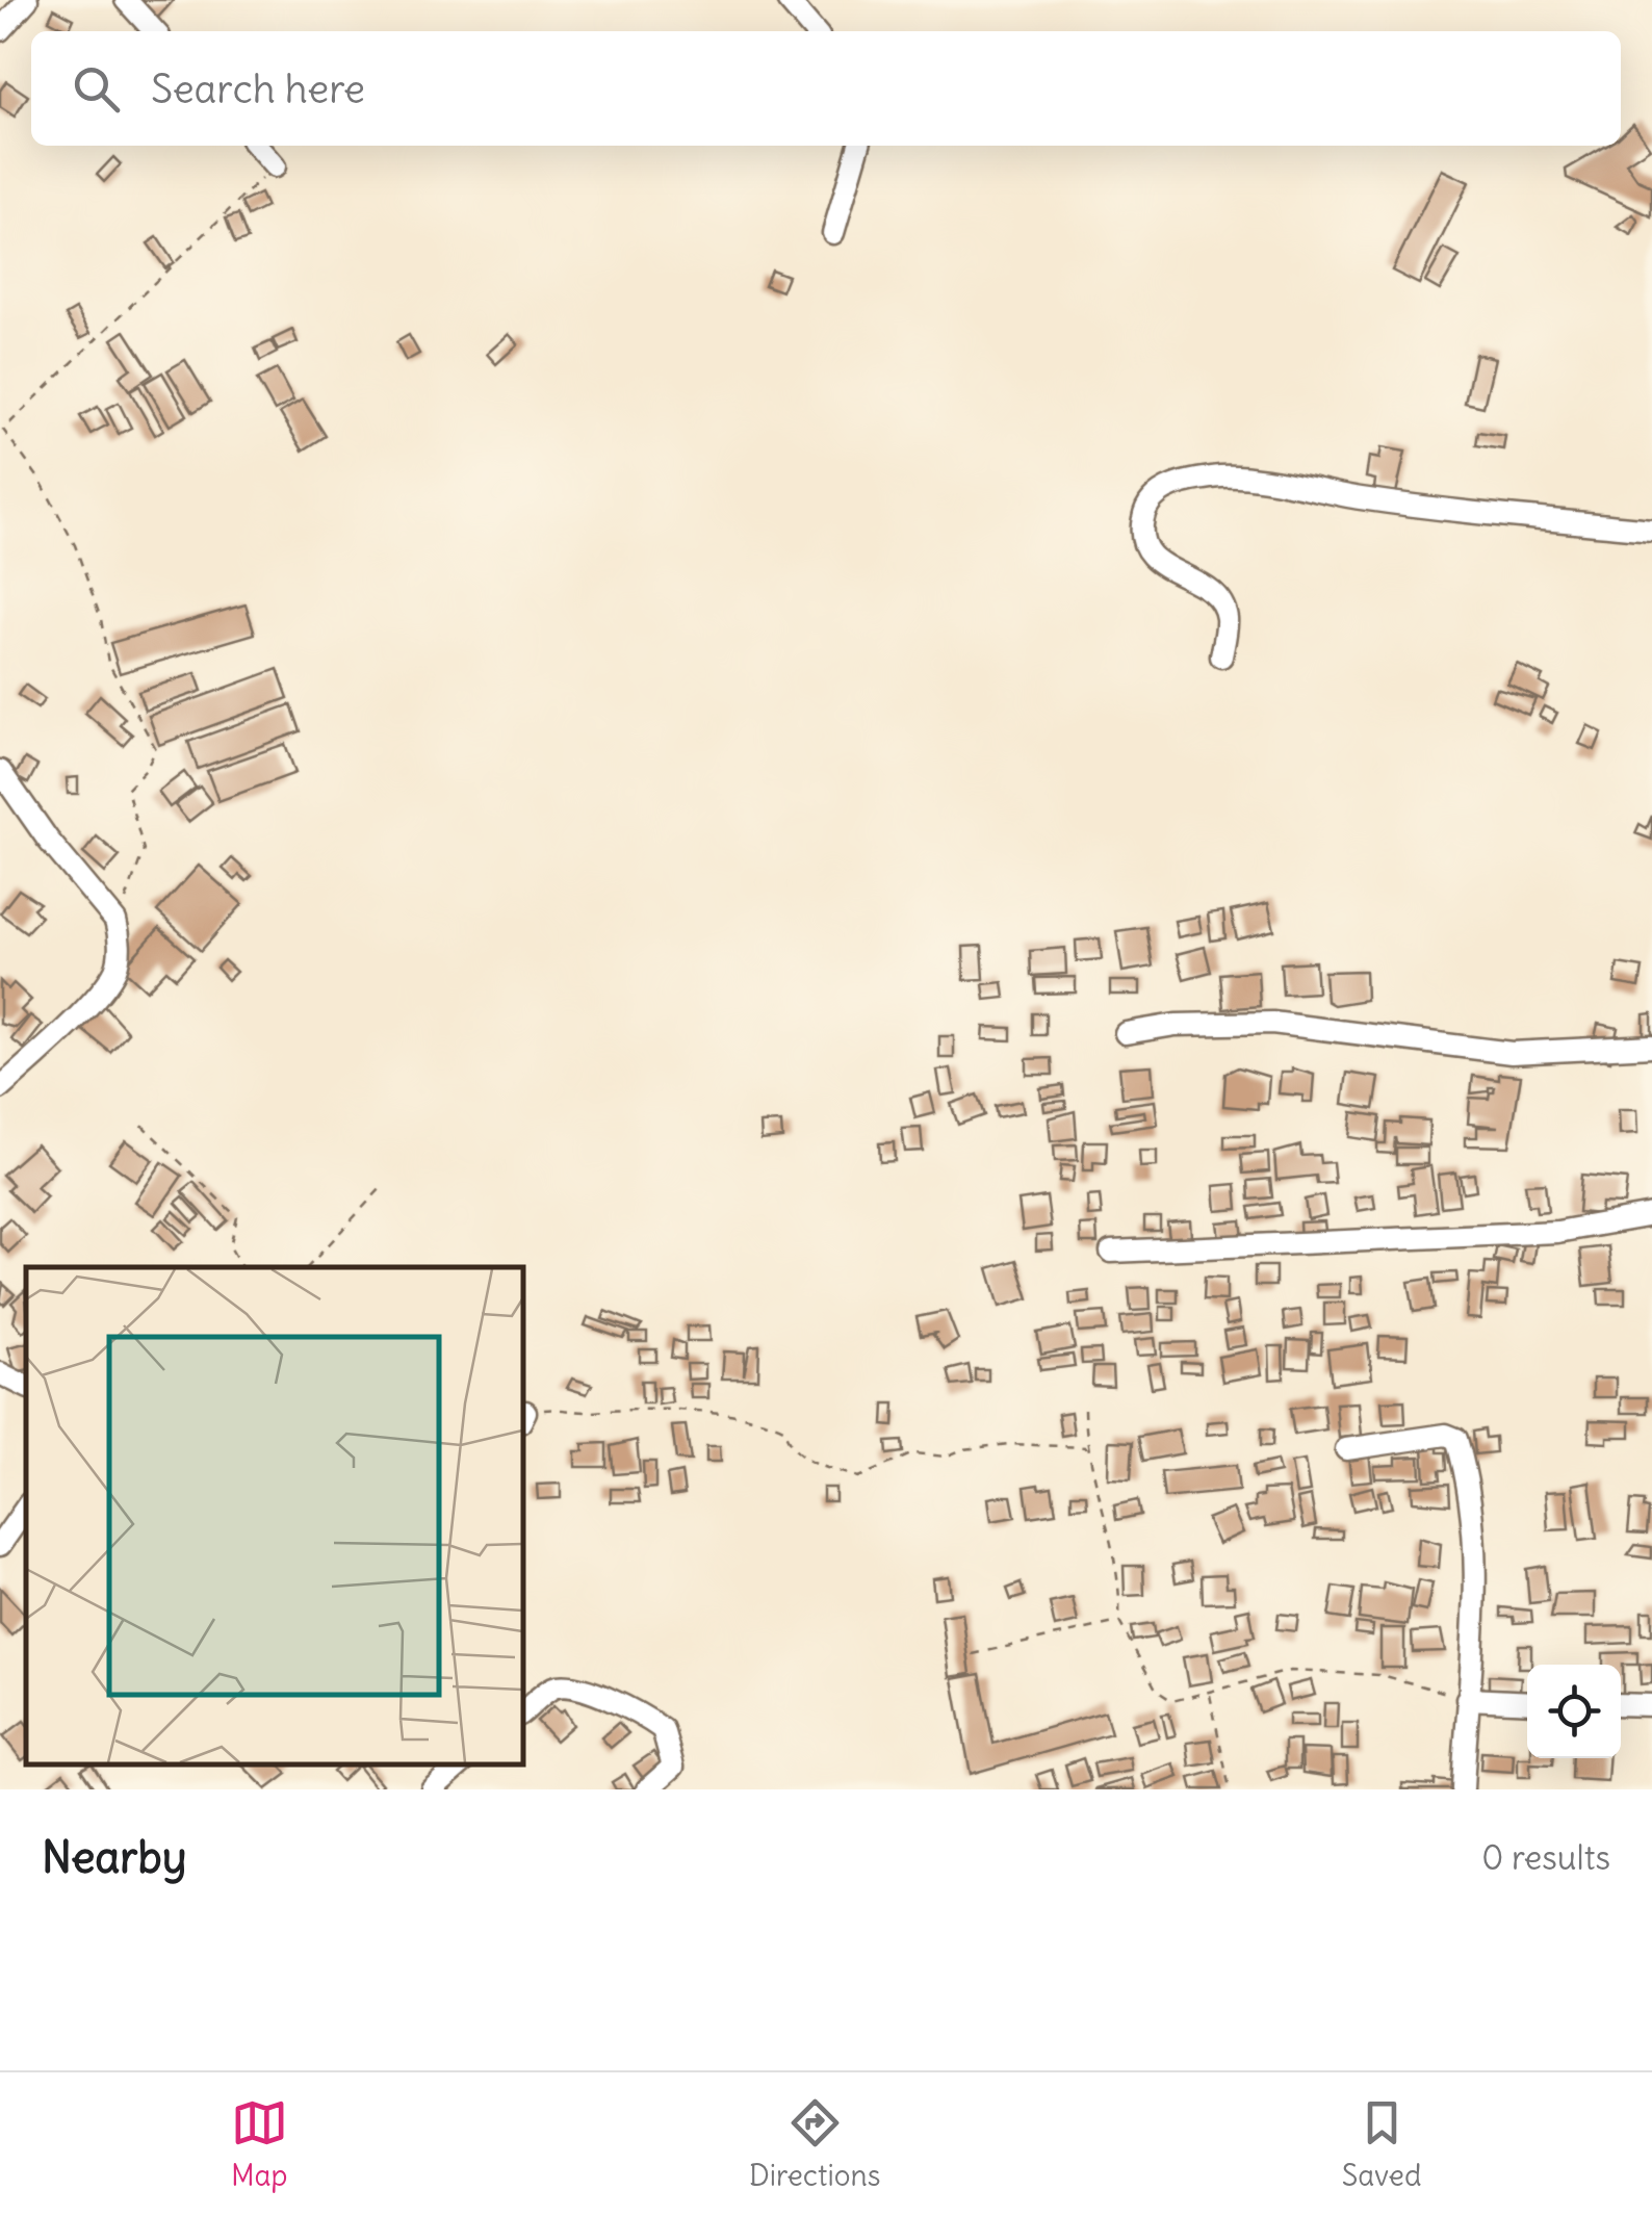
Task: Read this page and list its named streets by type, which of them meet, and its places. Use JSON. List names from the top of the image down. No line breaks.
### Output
{"page":{"search":"Search here","heading":["Nearby","0 results"],"nav":["Map","Directions","Saved"]}}
